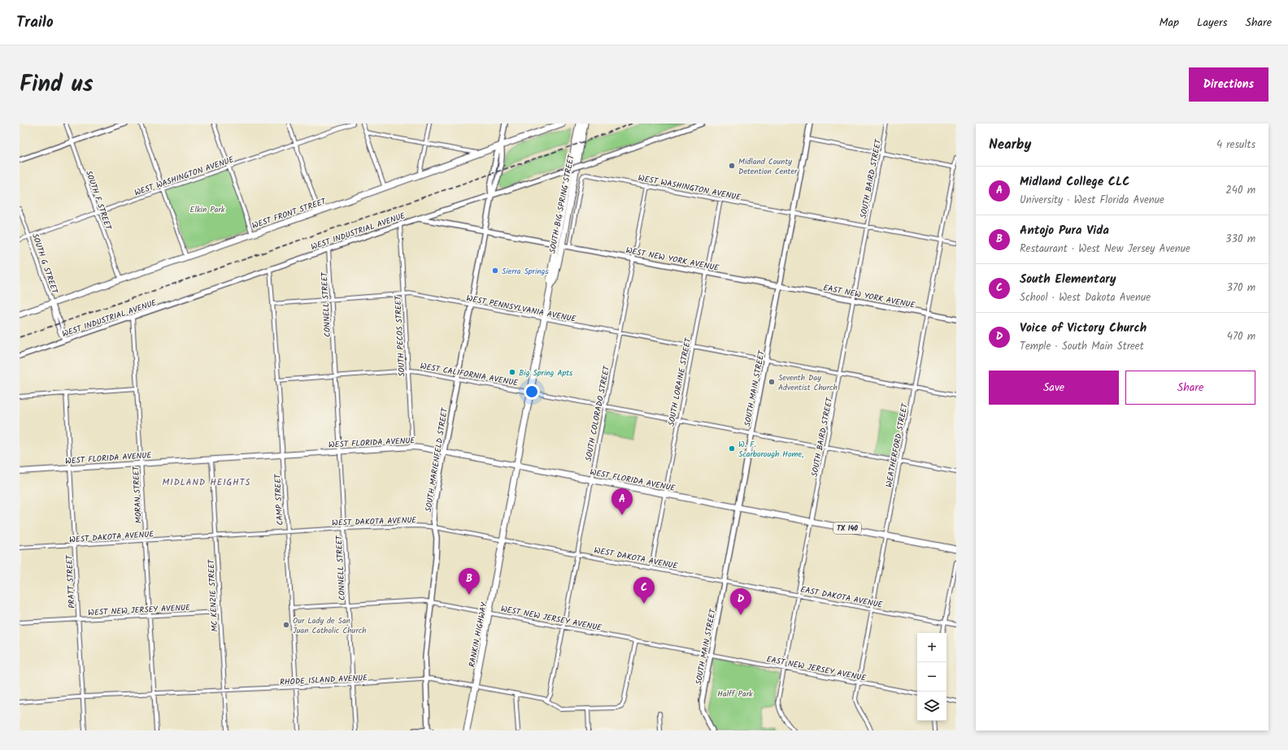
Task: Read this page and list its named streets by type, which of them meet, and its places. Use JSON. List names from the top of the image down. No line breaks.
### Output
{"streets":{"main road":["SOUTH BIG SPRING STREET","WEST FRONT STREET","WEST FLORIDA AVENUE","TX 140","RANKIN HIGHWAY"],"street":["WEST WASHINGTON AVENUE","SOUTH BAIRD STREET","SOUTH F STREET","WEST INDUSTRIAL AVENUE","WEST NEW YORK AVENUE","SOUTH G STREET","EAST NEW YORK AVENUE","CONNELL STREET","WEST PENNSYLVANIA AVENUE","SOUTH PECOS STREET","WEST CALIFORNIA AVENUE","SOUTH LORAINE STREET","SOUTH MAIN STREET","SOUTH COLORADO STREET","WEATHERFORD STREET","SOUTH MARIENFELD STREET","MORAN STREET","CAMP STREET","WEST DAKOTA AVENUE","PRATT STREET","MC KENZIE STREET","EAST DAKOTA AVENUE","WEST NEW JERSEY AVENUE","EAST NEW JERSEY AVENUE","RHODE ISLAND AVENUE"]},"crossings":[["WEST WASHINGTON AVENUE","SOUTH BAIRD STREET"],["WEST WASHINGTON AVENUE","SOUTH F STREET"],["WEST WASHINGTON AVENUE","SOUTH BIG SPRING STREET"],["WEST WASHINGTON AVENUE","SOUTH G STREET"],["WEST WASHINGTON AVENUE","SOUTH LORAINE STREET"],["WEST WASHINGTON AVENUE","SOUTH MAIN STREET"],["WEST WASHINGTON AVENUE","SOUTH COLORADO STREET"],["WEST WASHINGTON AVENUE","WEATHERFORD STREET"],["SOUTH BAIRD STREET","EAST NEW YORK AVENUE"],["SOUTH BAIRD STREET","WEST PENNSYLVANIA AVENUE"],["SOUTH BAIRD STREET","WEST CALIFORNIA AVENUE"],["SOUTH BAIRD STREET","TX 140"],["SOUTH BAIRD STREET","EAST DAKOTA AVENUE"],["SOUTH BAIRD STREET","EAST NEW JERSEY AVENUE"],["SOUTH F STREET","WEST FRONT STREET"],["SOUTH BIG SPRING STREET","WEST NEW YORK AVENUE"],["SOUTH BIG SPRING STREET","WEST PENNSYLVANIA AVENUE"],["SOUTH BIG SPRING STREET","WEST CALIFORNIA AVENUE"],["SOUTH BIG SPRING STREET","WEST FLORIDA AVENUE"],["SOUTH BIG SPRING STREET","RANKIN HIGHWAY"],["WEST FRONT STREET","SOUTH G STREET"],["WEST FRONT STREET","SOUTH MARIENFELD STREET"],["WEST INDUSTRIAL AVENUE","SOUTH G STREET"],["WEST INDUSTRIAL AVENUE","CONNELL STREET"],["WEST INDUSTRIAL AVENUE","SOUTH PECOS STREET"],["WEST INDUSTRIAL AVENUE","SOUTH MARIENFELD STREET"],["WEST INDUSTRIAL AVENUE","MORAN STREET"],["WEST INDUSTRIAL AVENUE","CAMP STREET"],["WEST NEW YORK AVENUE","EAST NEW YORK AVENUE"],["WEST NEW YORK AVENUE","SOUTH LORAINE STREET"],["WEST NEW YORK AVENUE","SOUTH MAIN STREET"],["WEST NEW YORK AVENUE","SOUTH COLORADO STREET"],["EAST NEW YORK AVENUE","SOUTH MAIN STREET"],["EAST NEW YORK AVENUE","WEATHERFORD STREET"],["CONNELL STREET","WEST PENNSYLVANIA AVENUE"],["CONNELL STREET","WEST CALIFORNIA AVENUE"],["CONNELL STREET","WEST FLORIDA AVENUE"],["CONNELL STREET","WEST DAKOTA AVENUE"],["CONNELL STREET","WEST NEW JERSEY AVENUE"],["CONNELL STREET","RHODE ISLAND AVENUE"],["WEST PENNSYLVANIA AVENUE","SOUTH PECOS STREET"],["WEST PENNSYLVANIA AVENUE","SOUTH LORAINE STREET"],["WEST PENNSYLVANIA AVENUE","SOUTH MAIN STREET"],["WEST PENNSYLVANIA AVENUE","SOUTH COLORADO STREET"],["WEST PENNSYLVANIA AVENUE","WEATHERFORD STREET"],["WEST PENNSYLVANIA AVENUE","SOUTH MARIENFELD STREET"],["WEST PENNSYLVANIA AVENUE","CAMP STREET"],["SOUTH PECOS STREET","WEST CALIFORNIA AVENUE"],["SOUTH PECOS STREET","WEST FLORIDA AVENUE"],["WEST CALIFORNIA AVENUE","SOUTH LORAINE STREET"],["WEST CALIFORNIA AVENUE","SOUTH MAIN STREET"],["WEST CALIFORNIA AVENUE","SOUTH COLORADO STREET"],["WEST CALIFORNIA AVENUE","WEATHERFORD STREET"],["WEST CALIFORNIA AVENUE","SOUTH MARIENFELD STREET"],["WEST CALIFORNIA AVENUE","CAMP STREET"],["SOUTH LORAINE STREET","WEST FLORIDA AVENUE"],["SOUTH LORAINE STREET","WEST DAKOTA AVENUE"],["SOUTH MAIN STREET","WEST FLORIDA AVENUE"],["SOUTH MAIN STREET","WEST DAKOTA AVENUE"],["SOUTH MAIN STREET","TX 140"],["SOUTH MAIN STREET","EAST DAKOTA AVENUE"],["SOUTH MAIN STREET","WEST NEW JERSEY AVENUE"],["SOUTH MAIN STREET","EAST NEW JERSEY AVENUE"],["SOUTH COLORADO STREET","WEST FLORIDA AVENUE"],["SOUTH COLORADO STREET","WEST DAKOTA AVENUE"],["SOUTH COLORADO STREET","WEST NEW JERSEY AVENUE"],["SOUTH COLORADO STREET","RHODE ISLAND AVENUE"],["WEST FLORIDA AVENUE","SOUTH MARIENFELD STREET"],["WEST FLORIDA AVENUE","MORAN STREET"],["WEST FLORIDA AVENUE","CAMP STREET"],["WEST FLORIDA AVENUE","TX 140"],["WEST FLORIDA AVENUE","PRATT STREET"],["WEST FLORIDA AVENUE","MC KENZIE STREET"],["WEST FLORIDA AVENUE","RANKIN HIGHWAY"],["WEATHERFORD STREET","TX 140"],["WEATHERFORD STREET","EAST DAKOTA AVENUE"],["WEATHERFORD STREET","EAST NEW JERSEY AVENUE"],["SOUTH MARIENFELD STREET","WEST DAKOTA AVENUE"],["SOUTH MARIENFELD STREET","WEST NEW JERSEY AVENUE"],["SOUTH MARIENFELD STREET","RHODE ISLAND AVENUE"],["MORAN STREET","WEST DAKOTA AVENUE"],["MORAN STREET","WEST NEW JERSEY AVENUE"],["MORAN STREET","RHODE ISLAND AVENUE"],["CAMP STREET","WEST DAKOTA AVENUE"],["CAMP STREET","WEST NEW JERSEY AVENUE"],["CAMP STREET","RHODE ISLAND AVENUE"],["WEST DAKOTA AVENUE","PRATT STREET"],["WEST DAKOTA AVENUE","MC KENZIE STREET"],["WEST DAKOTA AVENUE","EAST DAKOTA AVENUE"],["WEST DAKOTA AVENUE","RANKIN HIGHWAY"],["PRATT STREET","WEST NEW JERSEY AVENUE"],["PRATT STREET","RHODE ISLAND AVENUE"],["MC KENZIE STREET","WEST NEW JERSEY AVENUE"],["MC KENZIE STREET","RHODE ISLAND AVENUE"],["WEST NEW JERSEY AVENUE","RANKIN HIGHWAY"],["WEST NEW JERSEY AVENUE","EAST NEW JERSEY AVENUE"],["WEST NEW JERSEY AVENUE","RHODE ISLAND AVENUE"],["RANKIN HIGHWAY","RHODE ISLAND AVENUE"]],"districts":["MIDLAND HEIGHTS"],"parks":["Elkin Park","Halff Park"],"places":["Midland County Detention Center","Sierra Springs","Big Spring Apts","Seventh Day Adventist Church","W. F. Scarborough Home,","Our Lady de San Juan Catholic Church"],"page":{"header":"Trailo","nav":["Map","Layers","Share"],"title":"Find us","buttons":["Directions",["Save","Share"]],"heading":["Nearby","4 results"],"list":[{"mark":"A","name":"Midland College CLC","note":"University · West Florida Avenue","value":"240 m"},{"mark":"B","name":"Antojo Pura Vida","note":"Restaurant · West New Jersey Avenue","value":"330 m"},{"mark":"C","name":"South Elementary","note":"School · West Dakota Avenue","value":"370 m"},{"mark":"D","name":"Voice of Victory Church","note":"Temple · South Main Street","value":"470 m"}],"pins":["A","B","C","D"],"map_buttons":["+","−"]}}
